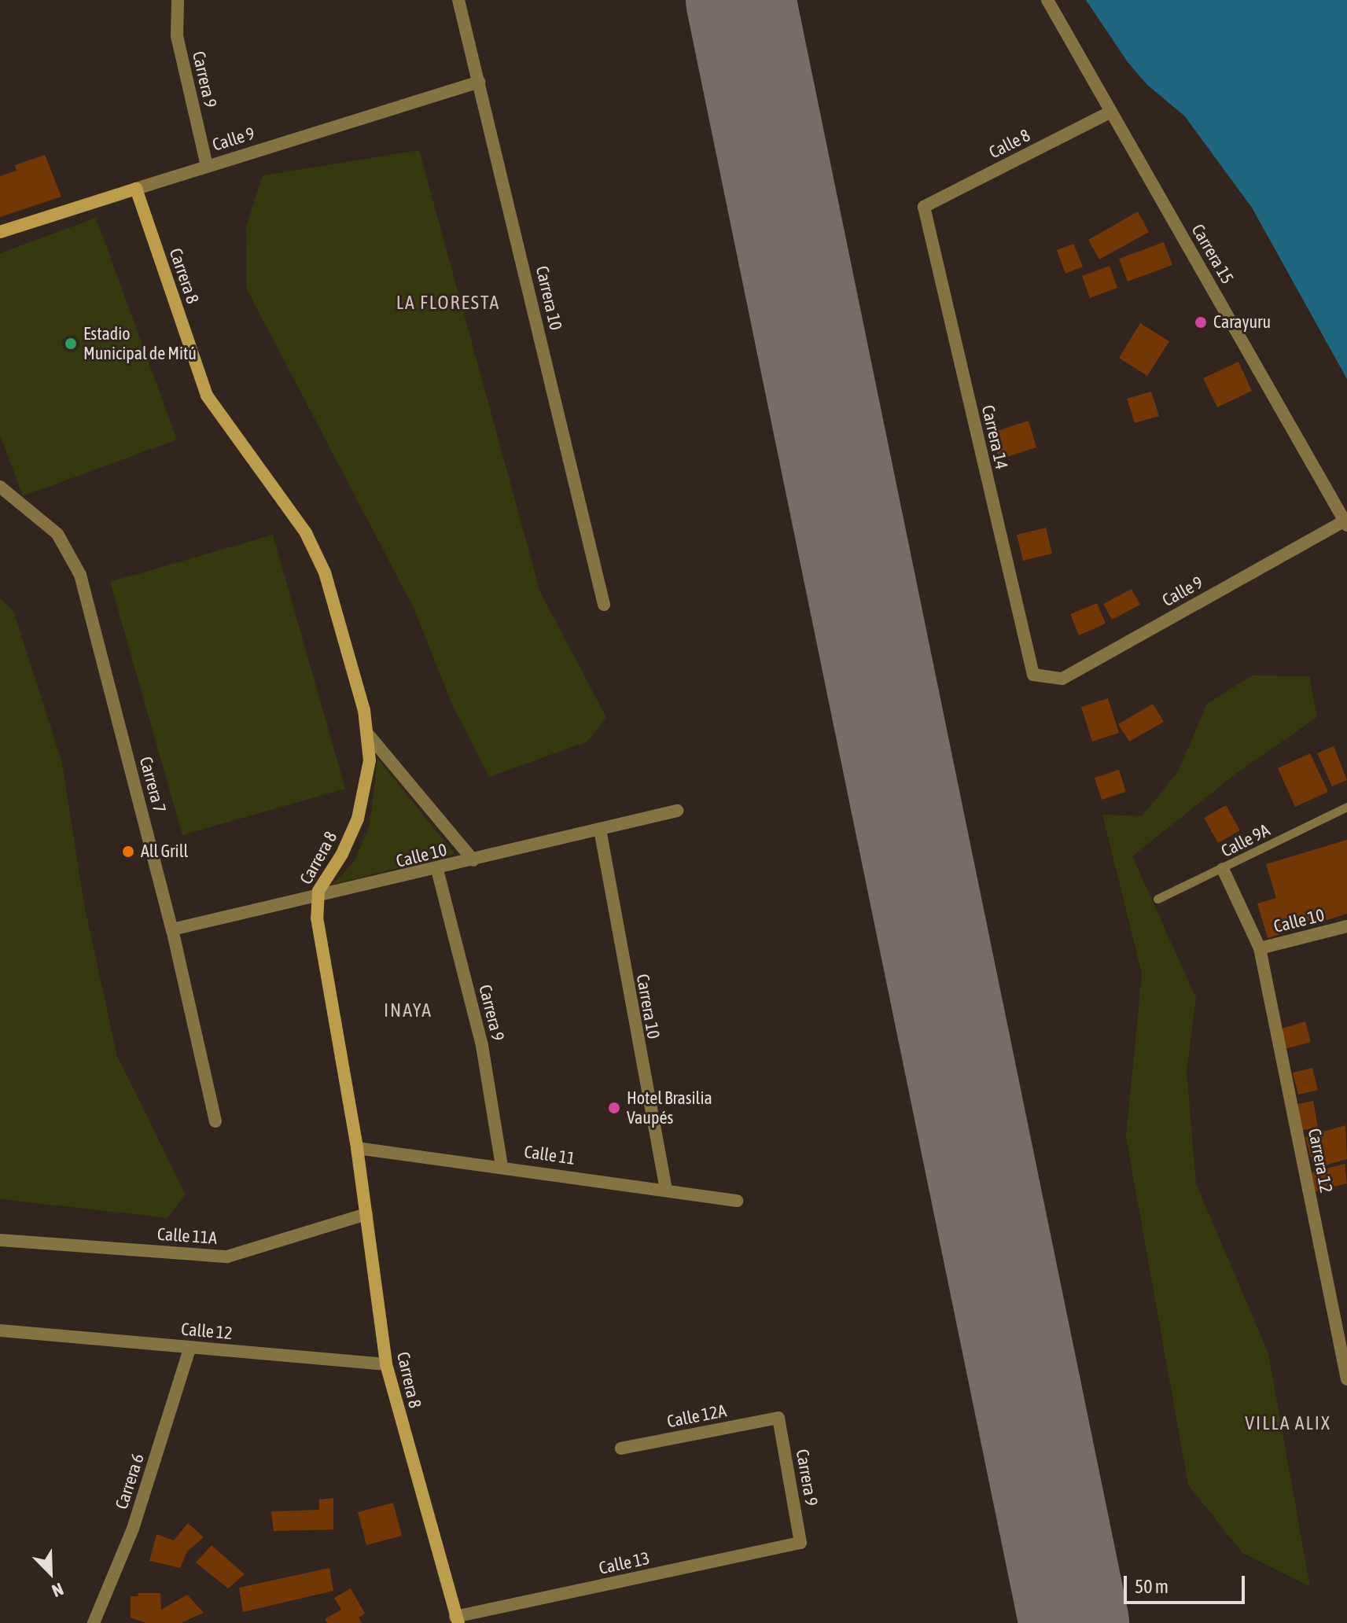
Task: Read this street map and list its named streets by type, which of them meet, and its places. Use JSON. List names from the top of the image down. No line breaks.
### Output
{"streets":{"street":["Carrera 9","Calle 9","Calle 8","Carrera 15","Carrera 8","Carrera 10","Carrera 14","Carrera 7","Calle 10","Calle 11","Carrera 12","Calle 11A","Calle 12","Calle 12A","Carrera 6","Calle 13"],"lane":["Calle 9A"]},"crossings":[["Carrera 9","Calle 9"],["Carrera 9","Calle 10"],["Carrera 9","Calle 11"],["Carrera 9","Calle 12A"],["Carrera 9","Calle 13"],["Calle 9","Carrera 15"],["Calle 9","Carrera 8"],["Calle 9","Carrera 10"],["Calle 9","Carrera 14"],["Calle 8","Carrera 15"],["Calle 8","Carrera 14"],["Carrera 8","Calle 10"],["Carrera 8","Calle 11"],["Carrera 8","Calle 11A"],["Carrera 8","Calle 12"],["Carrera 8","Calle 13"],["Carrera 10","Calle 10"],["Carrera 10","Calle 11"],["Carrera 7","Calle 10"],["Calle 9A","Carrera 12"],["Calle 10","Carrera 12"],["Calle 12","Carrera 6"]],"districts":["LA FLORESTA","INAYA","VILLA ALIX"],"places":["Carayuru","Estadio Municipal de Mitú","All Grill","Hotel Brasilia Vaupés"],"scale_bar":"50 m","north":"bottom right"}
